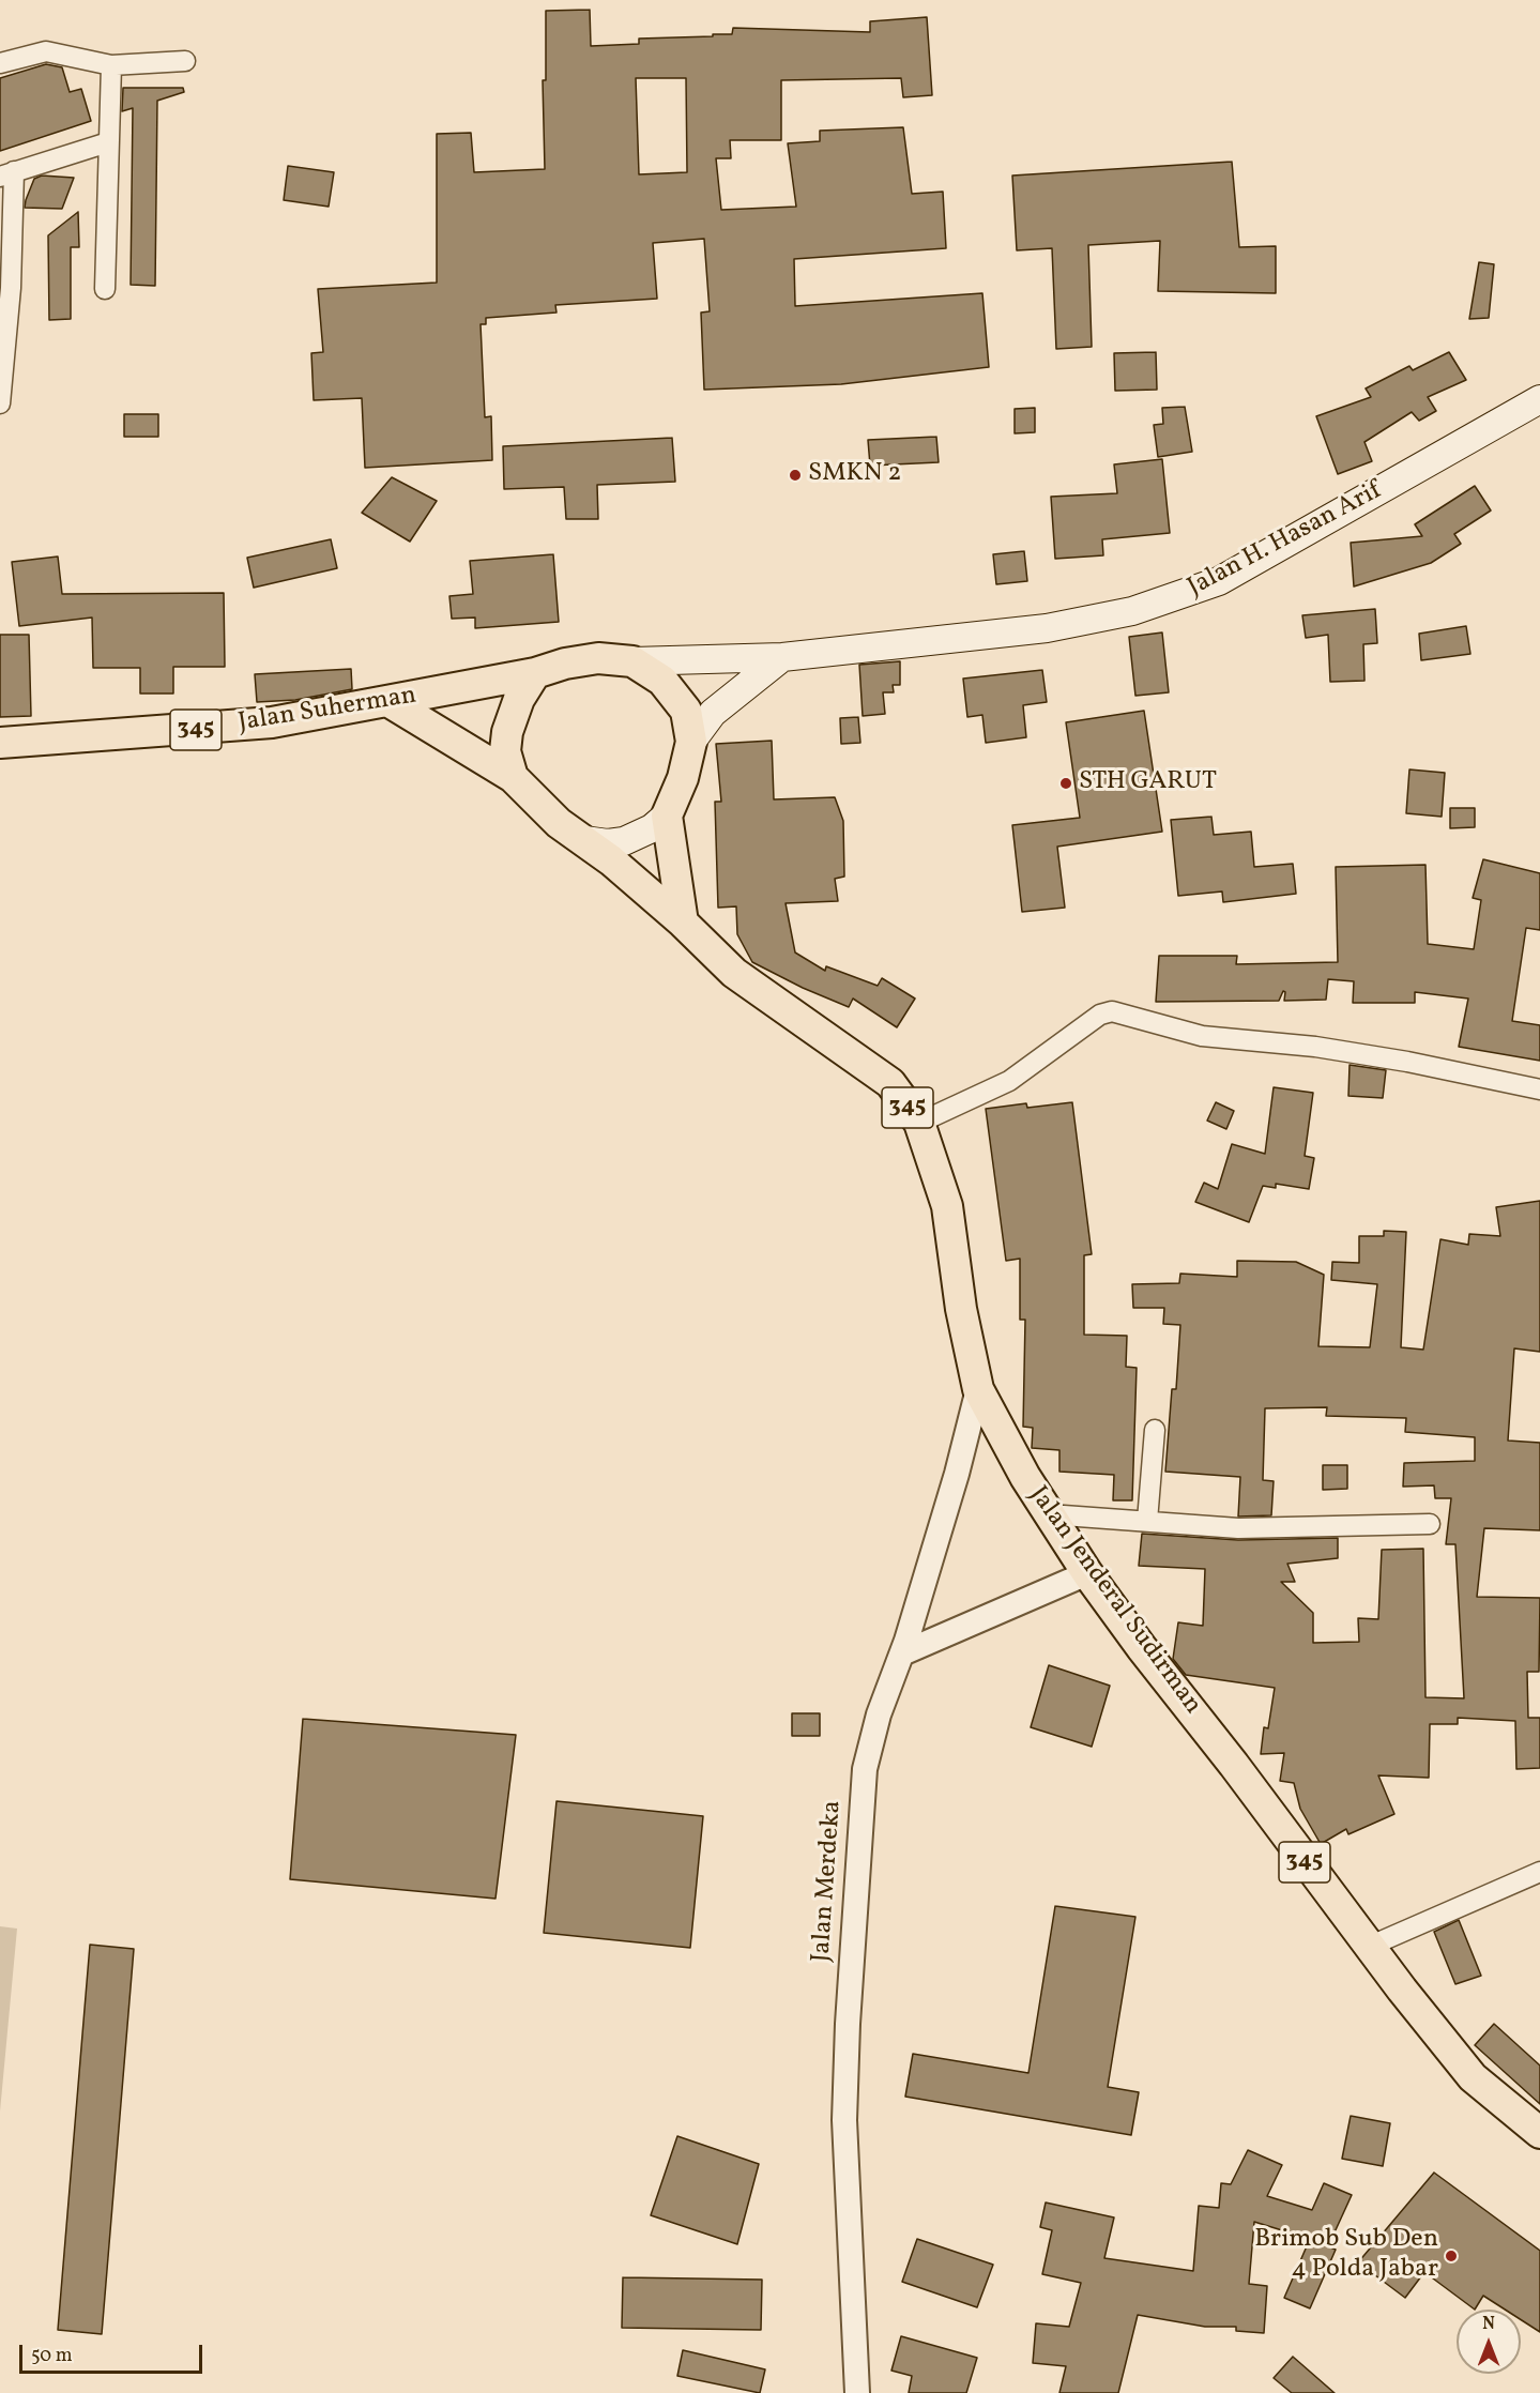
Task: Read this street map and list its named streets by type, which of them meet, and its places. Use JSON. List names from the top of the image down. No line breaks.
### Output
{"streets":{"main road":["Jalan H. Hasan Arif","Jalan Suherman","345","Jalan Jenderal Sudirman"],"street":["Jalan Merdeka"]},"crossings":[["Jalan H. Hasan Arif","Jalan Suherman"],["Jalan H. Hasan Arif","345"],["Jalan H. Hasan Arif","Jalan Jenderal Sudirman"],["Jalan Suherman","345"],["Jalan Suherman","Jalan Jenderal Sudirman"],["345","Jalan Jenderal Sudirman"],["Jalan Jenderal Sudirman","Jalan Merdeka"]],"places":["SMKN 2","STH GARUT","Brimob Sub Den 4 Polda Jabar"],"scale_bar":"50 m","north":"top"}
